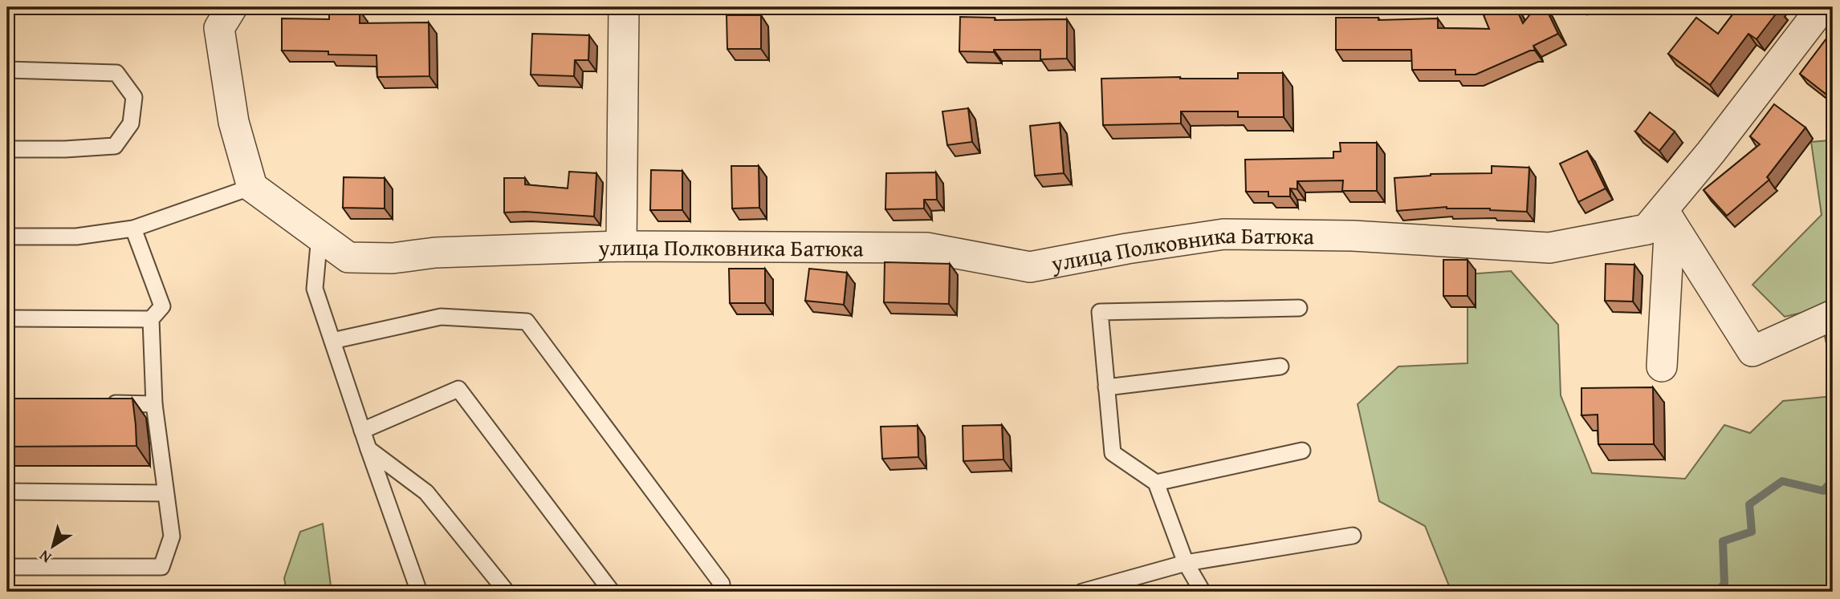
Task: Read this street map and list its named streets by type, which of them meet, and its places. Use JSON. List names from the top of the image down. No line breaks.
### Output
{"streets":{"street":["улица Полковника Батюка"]},"north":"bottom left"}
